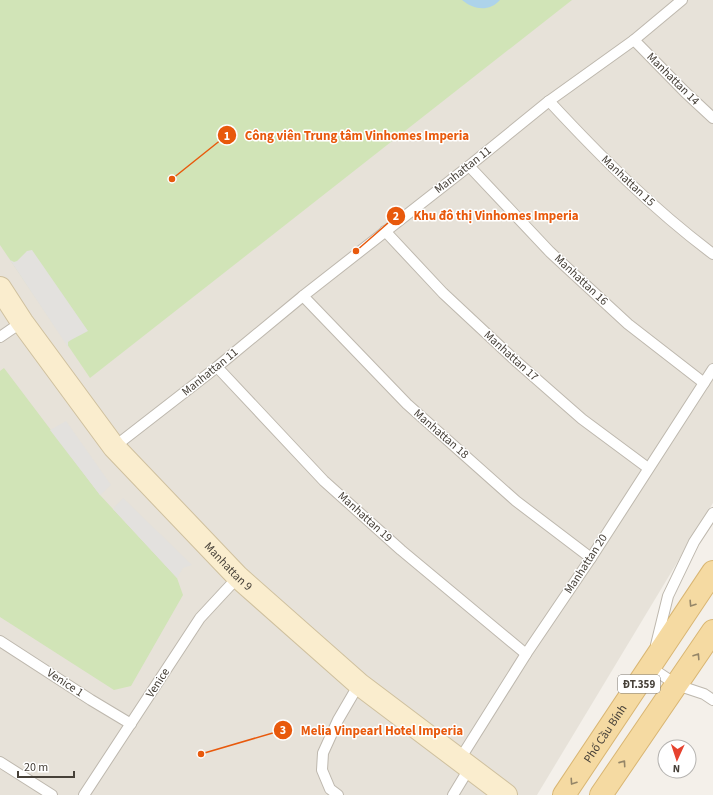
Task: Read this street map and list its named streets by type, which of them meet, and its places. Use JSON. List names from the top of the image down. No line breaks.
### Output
{"streets":{"main road":["Manhattan 9","ĐT.359","Phố Cầu Bính"],"lane":["Manhattan 14","Manhattan 11","Manhattan 15","Manhattan 16","Manhattan 17","Manhattan 18","Manhattan 19","Manhattan 20","Venice 1","Venice"]},"crossings":[["Manhattan 14","Manhattan 11"],["Manhattan 11","Manhattan 15"],["Manhattan 11","Manhattan 16"],["Manhattan 11","Manhattan 17"],["Manhattan 11","Manhattan 18"],["Manhattan 11","Manhattan 19"],["Manhattan 11","Manhattan 9"],["Manhattan 16","Manhattan 20"],["Manhattan 17","Manhattan 20"],["Manhattan 18","Manhattan 20"],["Manhattan 19","Manhattan 20"],["Manhattan 20","Manhattan 9"],["Manhattan 9","Venice"],["Venice 1","Venice"]],"places":["Công viên Trung tâm Vinhomes Imperia","Khu đô thị Vinhomes Imperia","Melia Vinpearl Hotel Imperia"],"scale_bar":"20 m","north":"bottom"}
